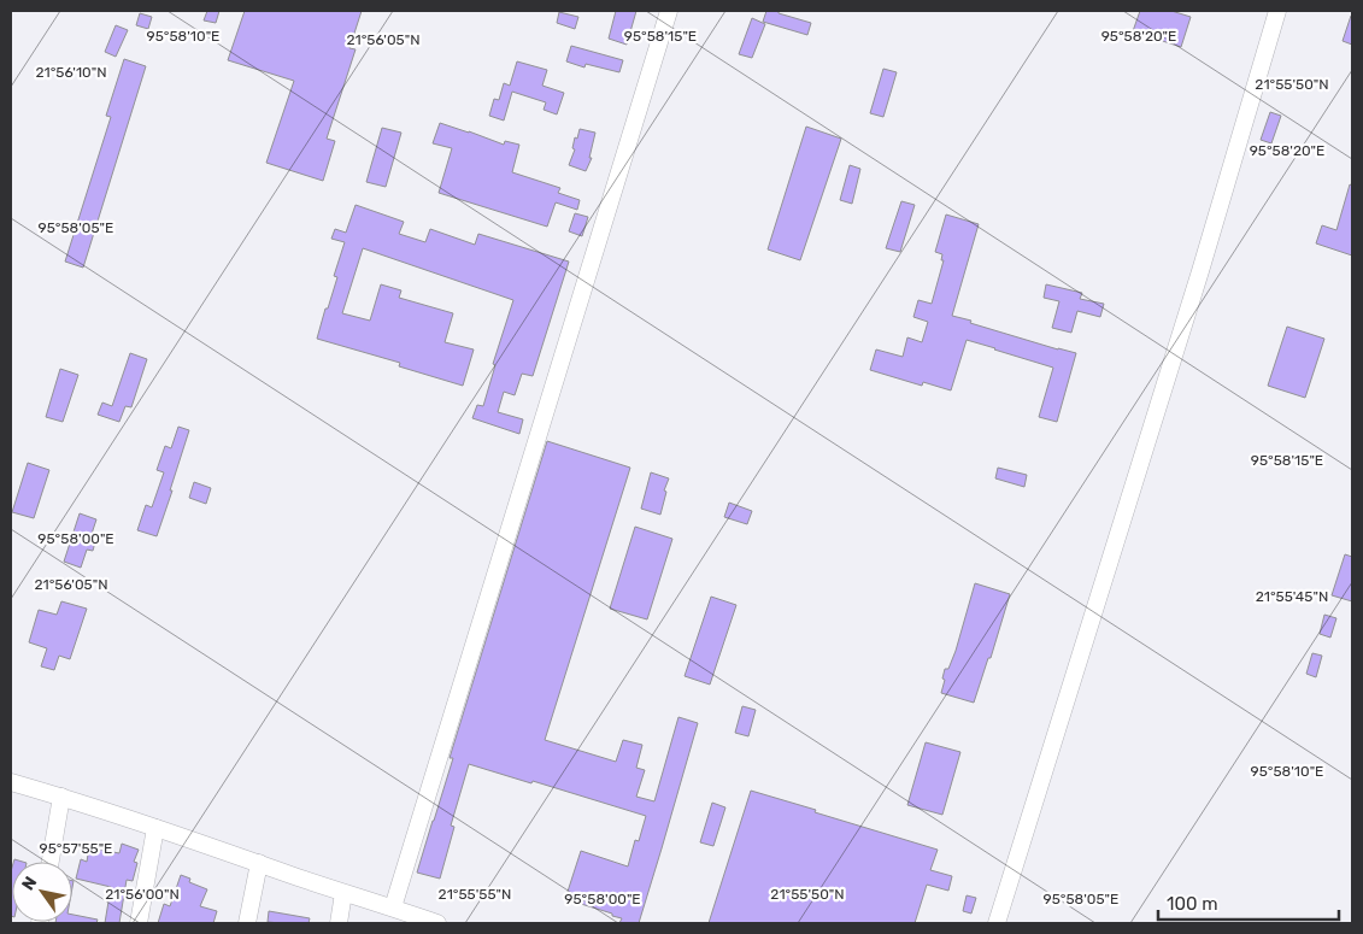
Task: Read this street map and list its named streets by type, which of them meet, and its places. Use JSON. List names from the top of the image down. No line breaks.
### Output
{"scale_bar":"100 m","north":"top left","coordinates":["95°58'10\"E","95°58'15\"E","95°58'20\"E","21°56'05\"N","21°56'10\"N","21°55'50\"N","95°58'05\"E","95°58'00\"E","21°55'45\"N","95°57'55\"E","21°56'00\"N","21°55'55\"N"]}
